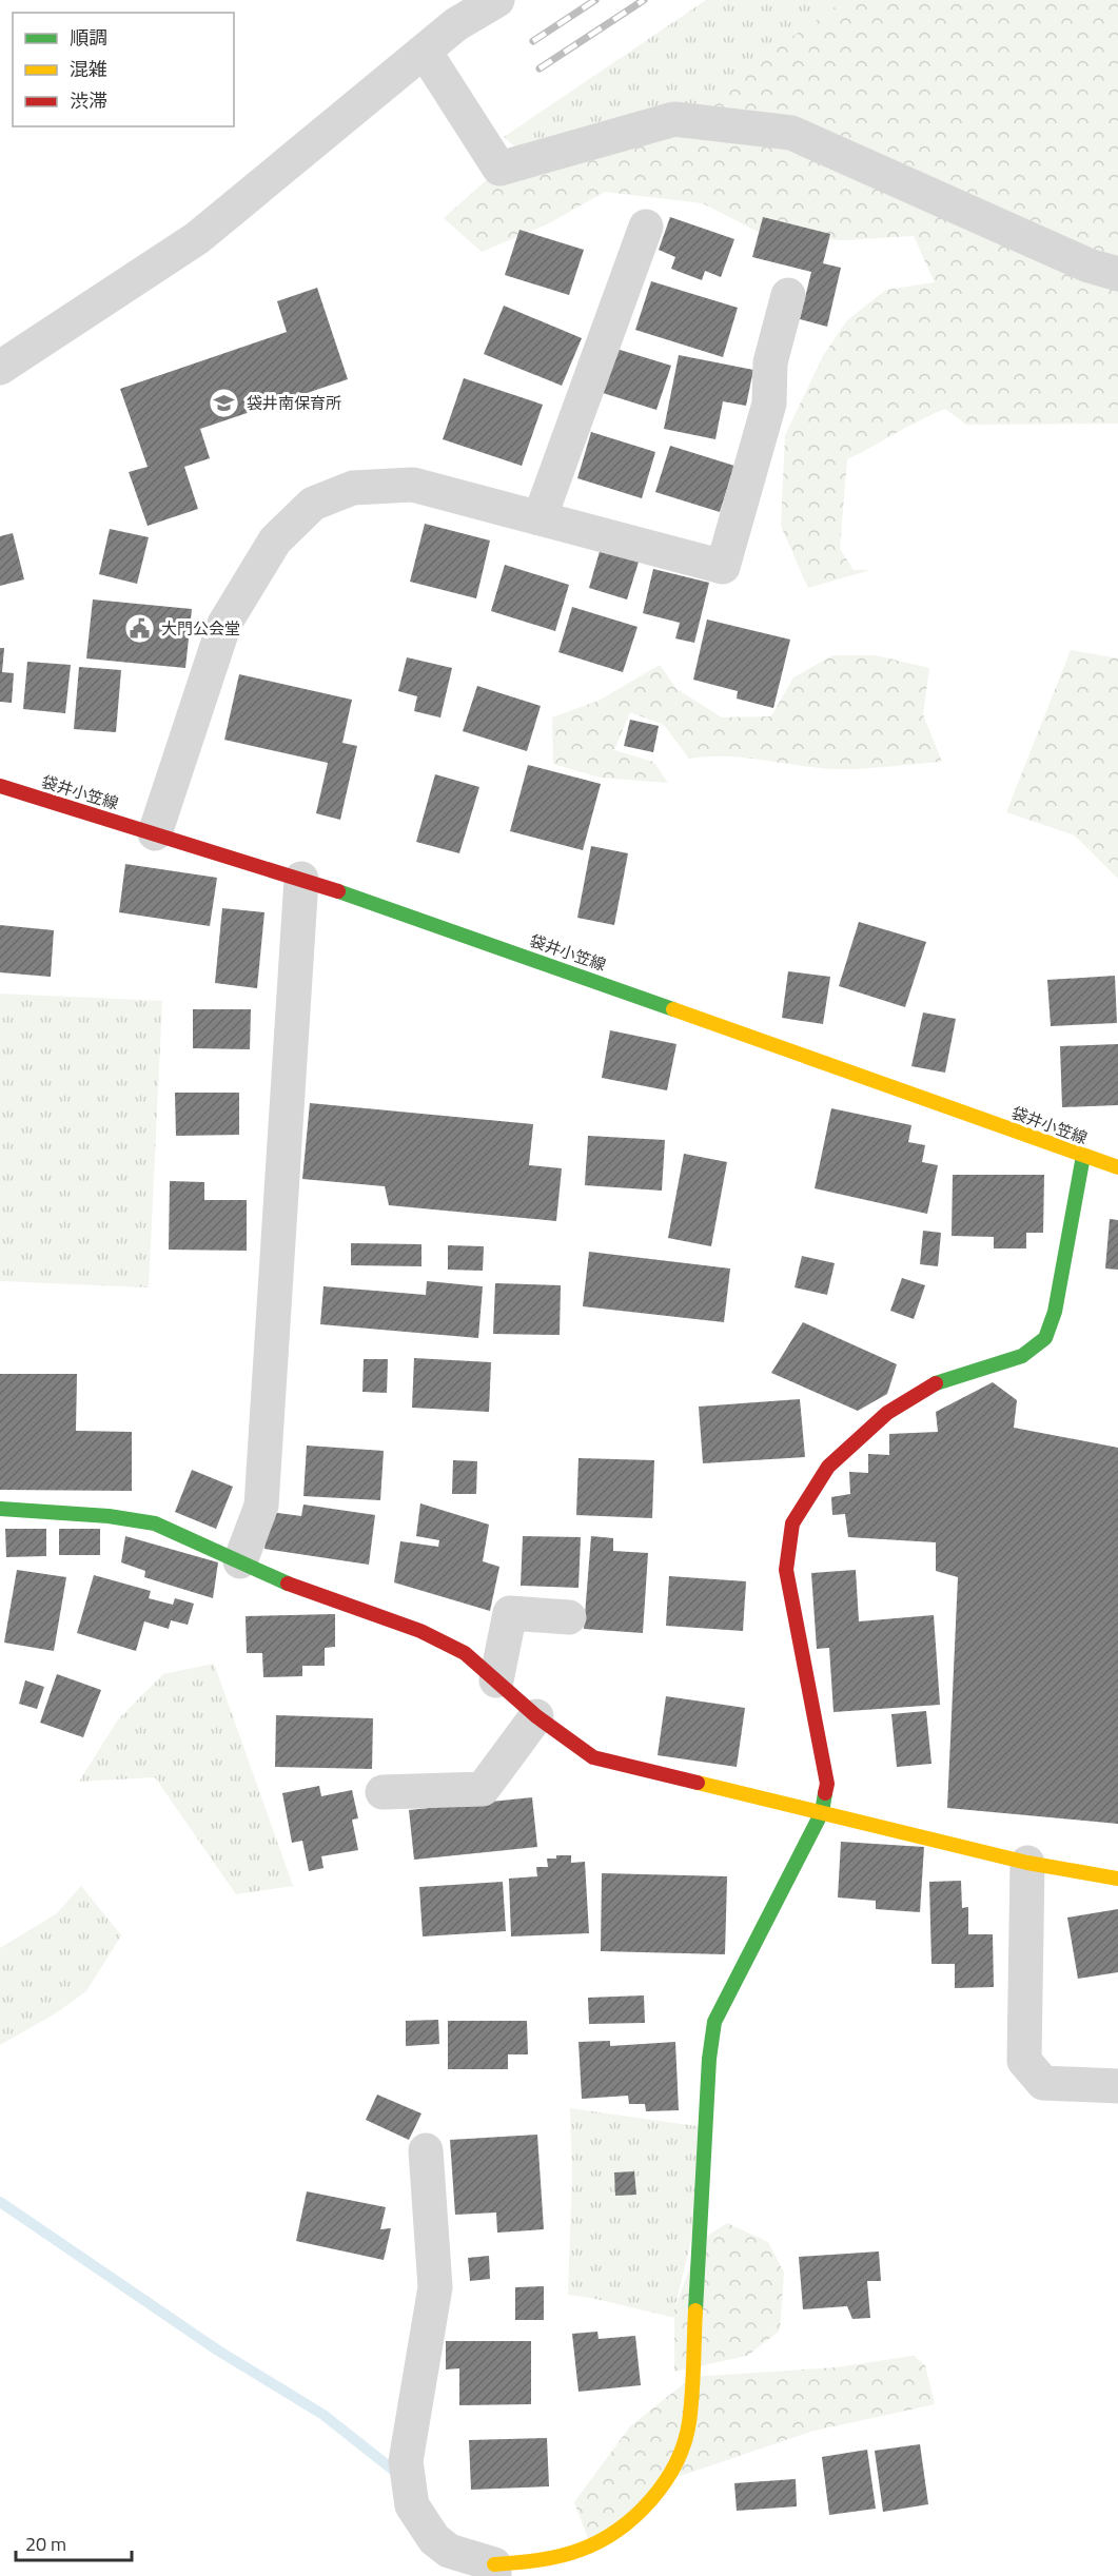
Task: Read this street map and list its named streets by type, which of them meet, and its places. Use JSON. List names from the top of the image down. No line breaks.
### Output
{"streets":{"street":["袋井小笠線"]},"places":{"school or university":["袋井南保育所"],"public building":["大門公会堂"]},"legend":["順調","混雑","渋滞"],"scale_bar":"20 m"}
